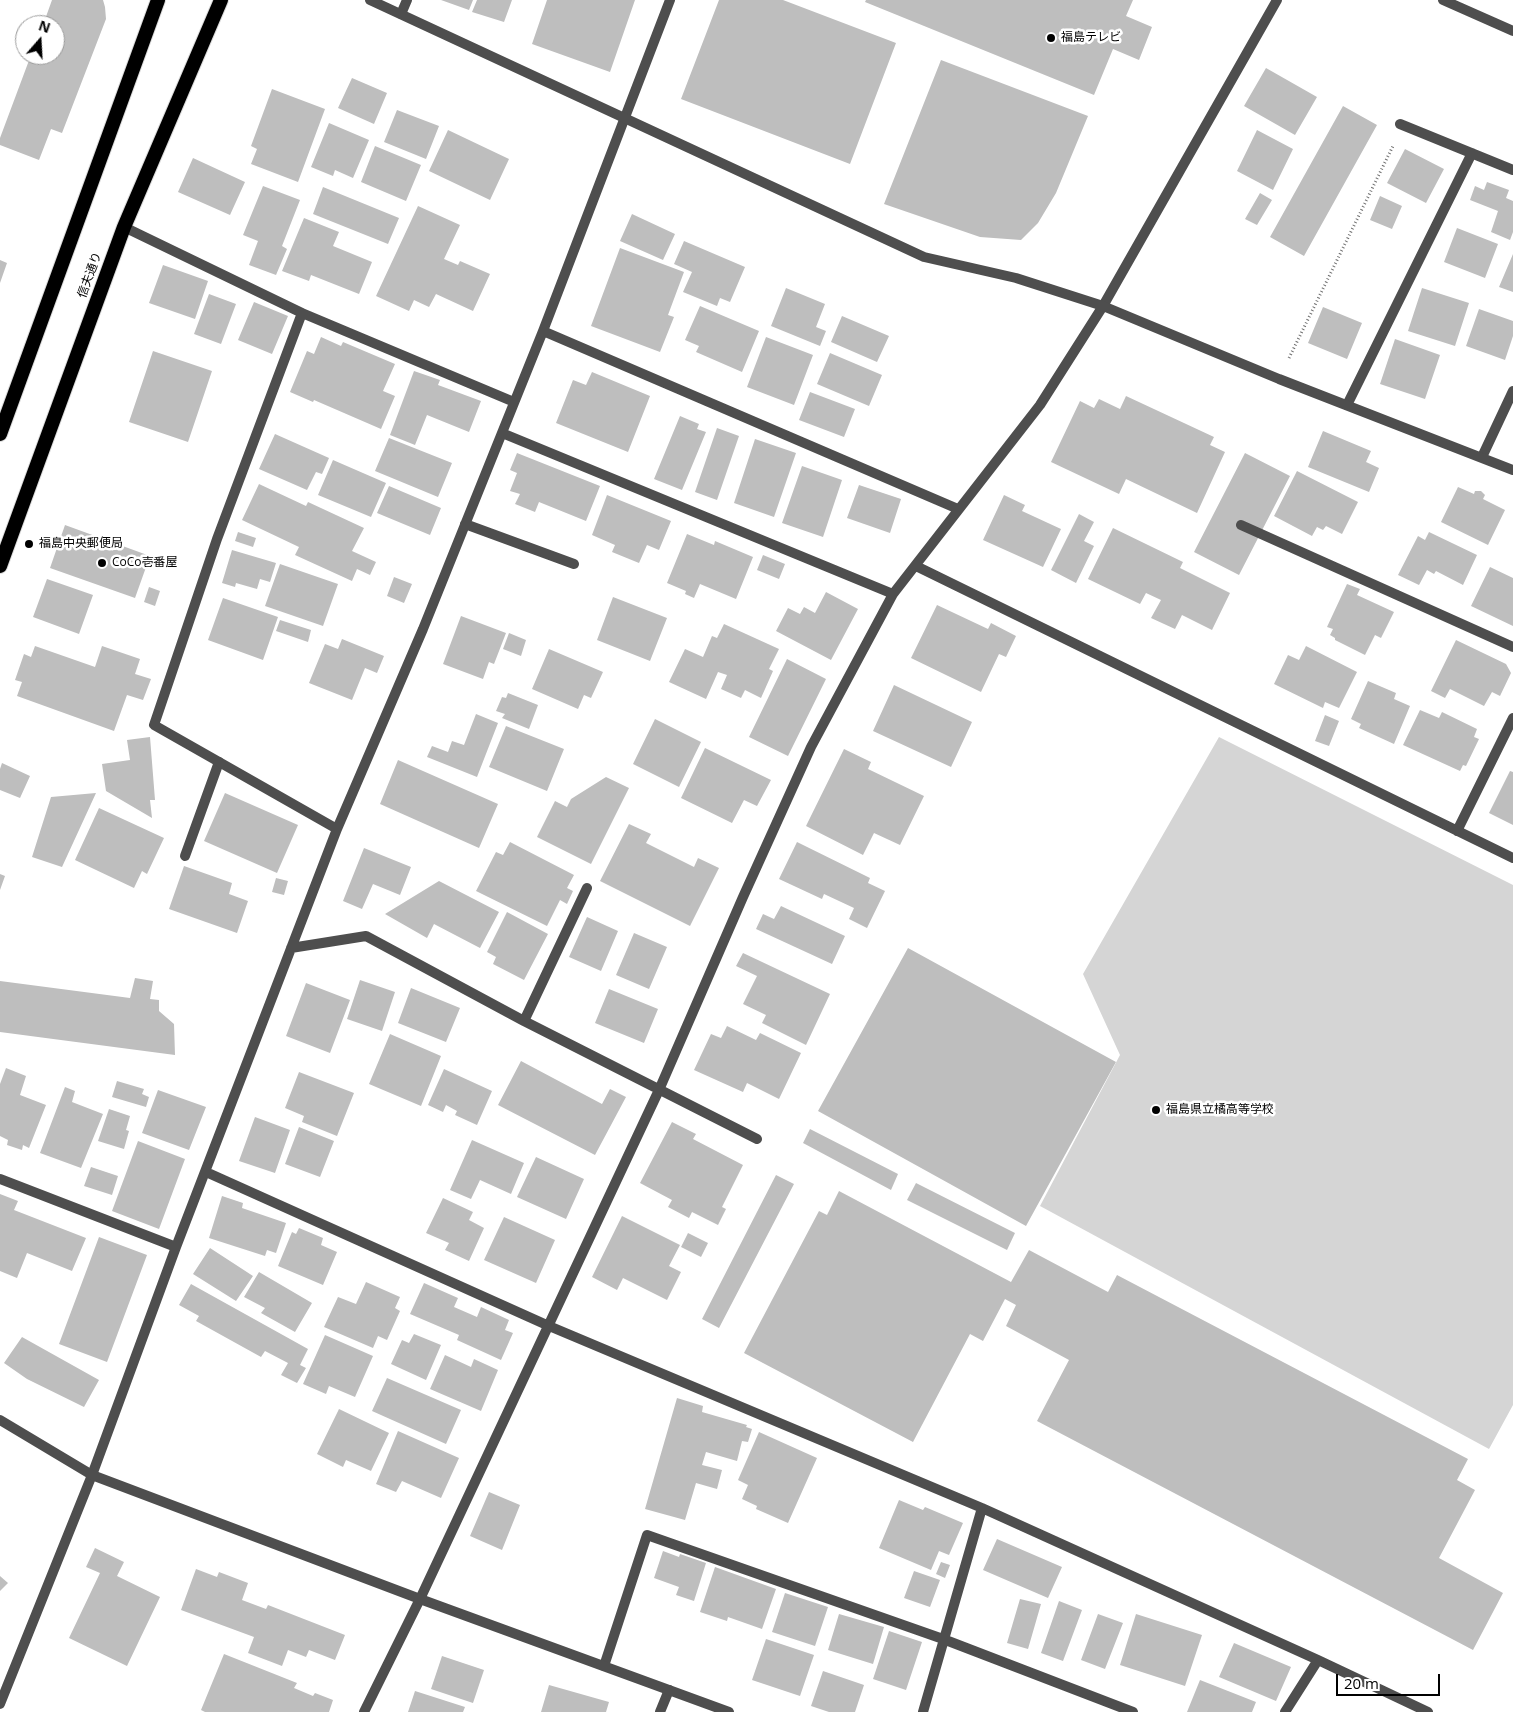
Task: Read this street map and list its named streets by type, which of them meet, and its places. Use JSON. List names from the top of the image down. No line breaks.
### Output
{"streets":{"highway":["信夫通り"]},"places":["福島テレビ","福島中央郵便局","CoCo壱番屋","福島県立橘高等学校"],"scale_bar":"20 m","north":"top"}
